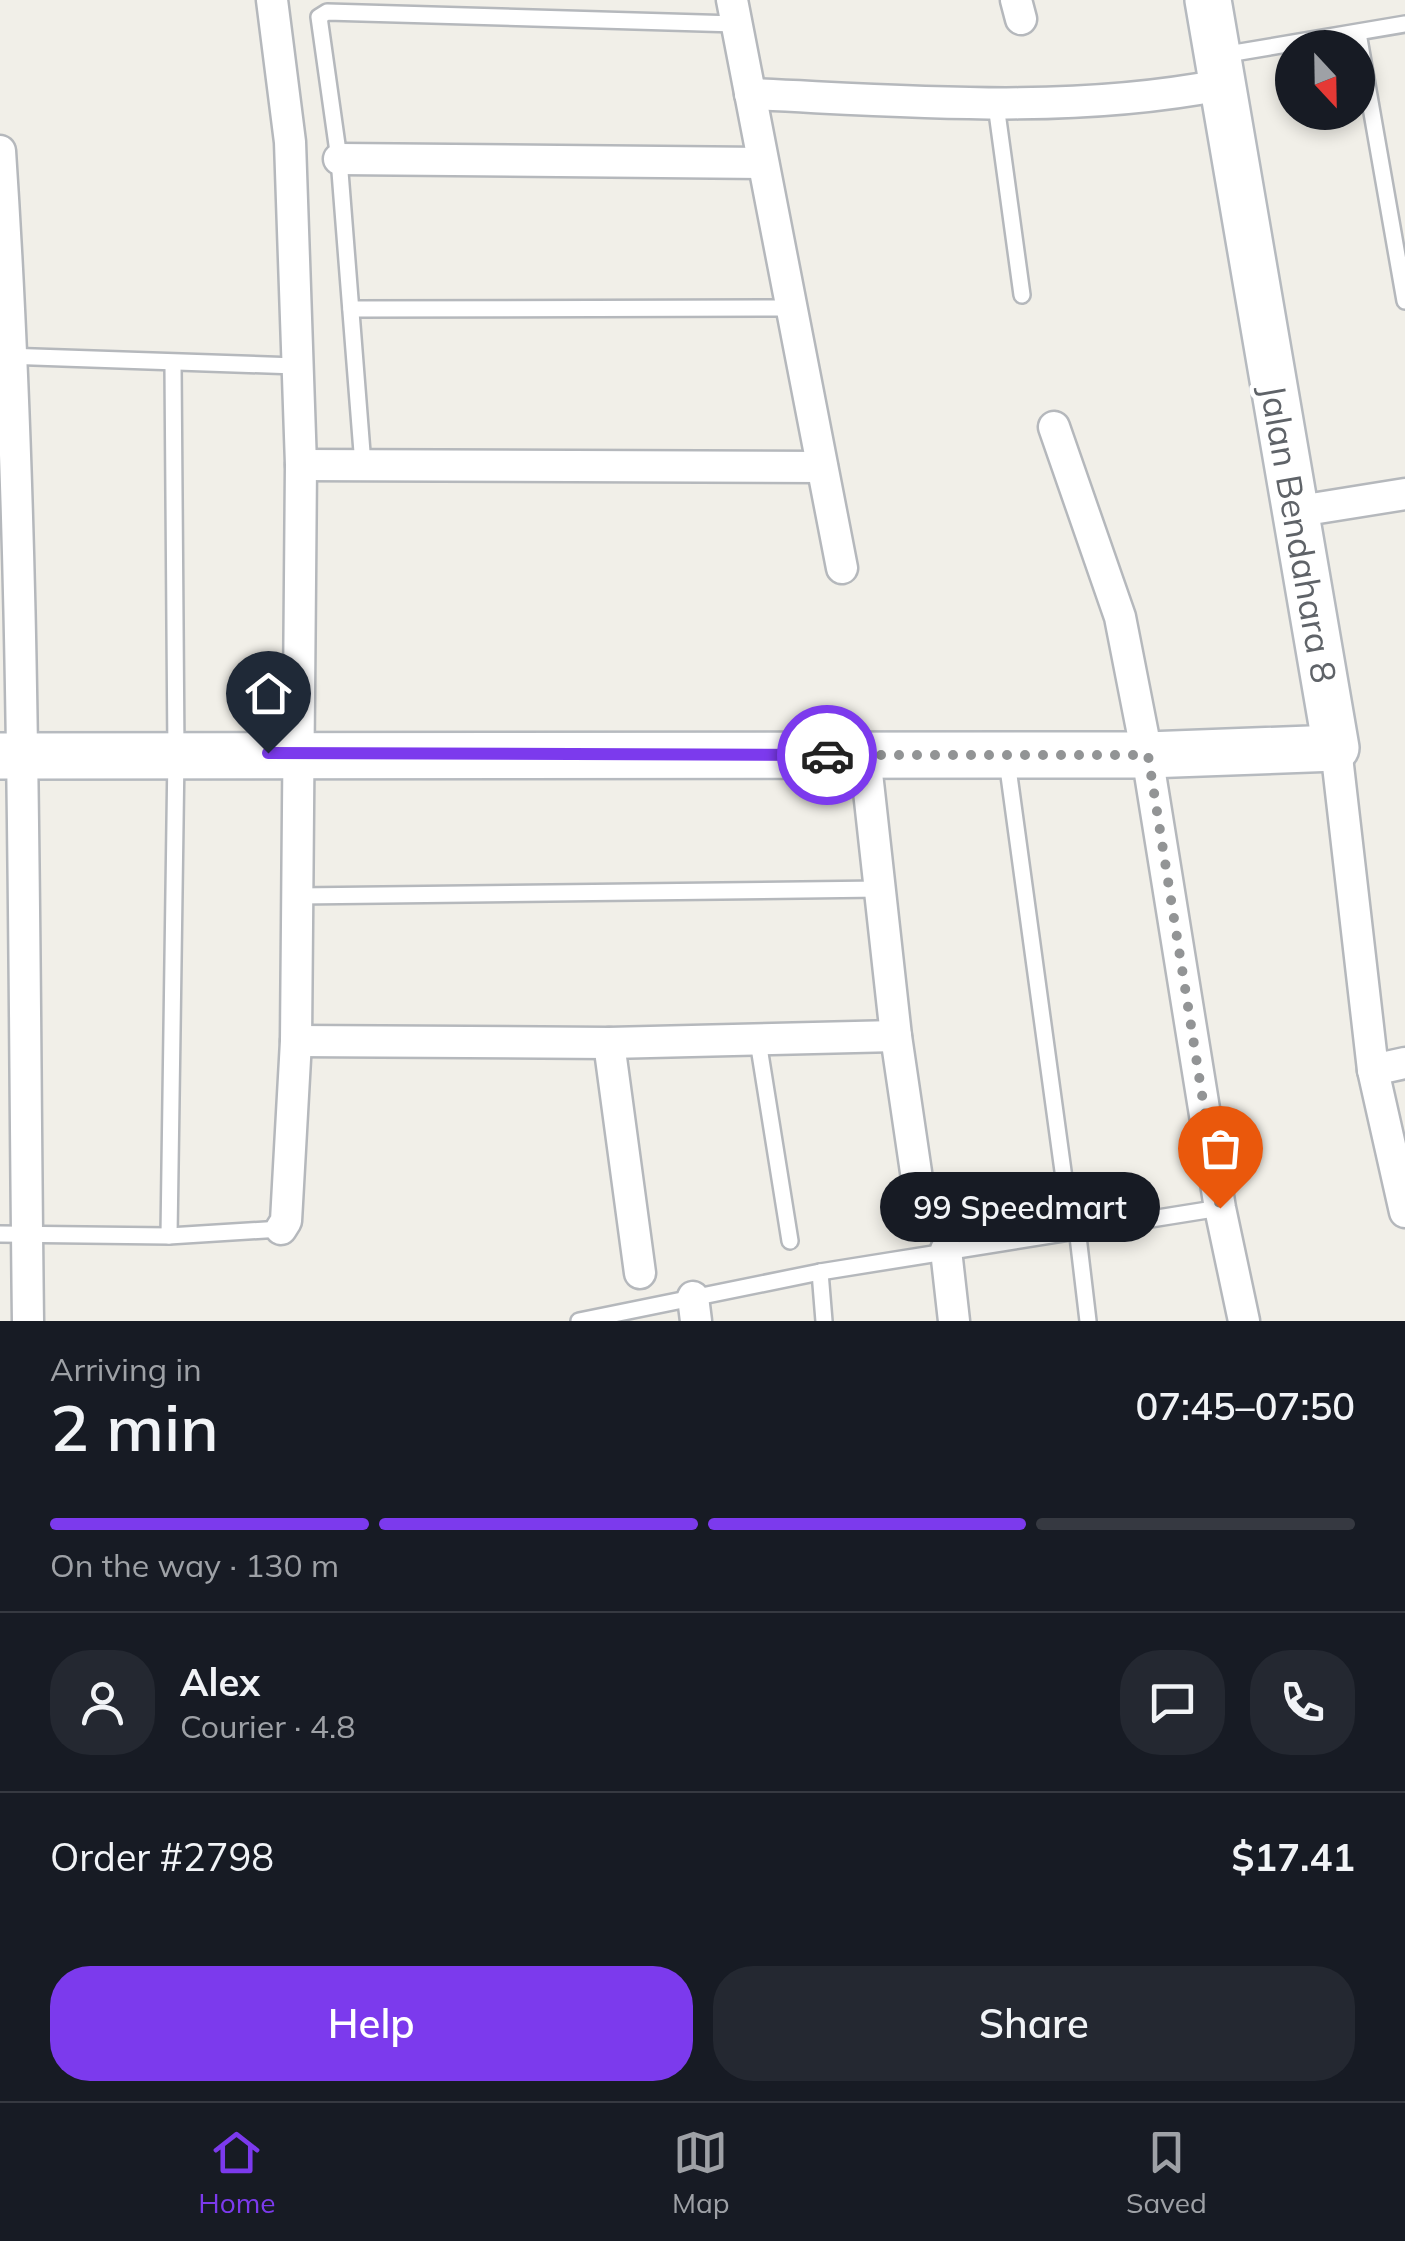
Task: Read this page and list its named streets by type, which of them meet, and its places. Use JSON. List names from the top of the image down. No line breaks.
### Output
{"streets":{"street":["Jalan Bendahara 8"]},"places":["99 Speedmart"],"north":"bottom","page":{"bubble":"99 Speedmart","heading":["2 min","Arriving in","07:45–07:50"],"panel":["Alex","Courier · 4.8","Order #2798","$17.41"],"bar":"On the way · 130 m","buttons":["Help","Share"],"tabs":["Home","Map","Saved"]}}
